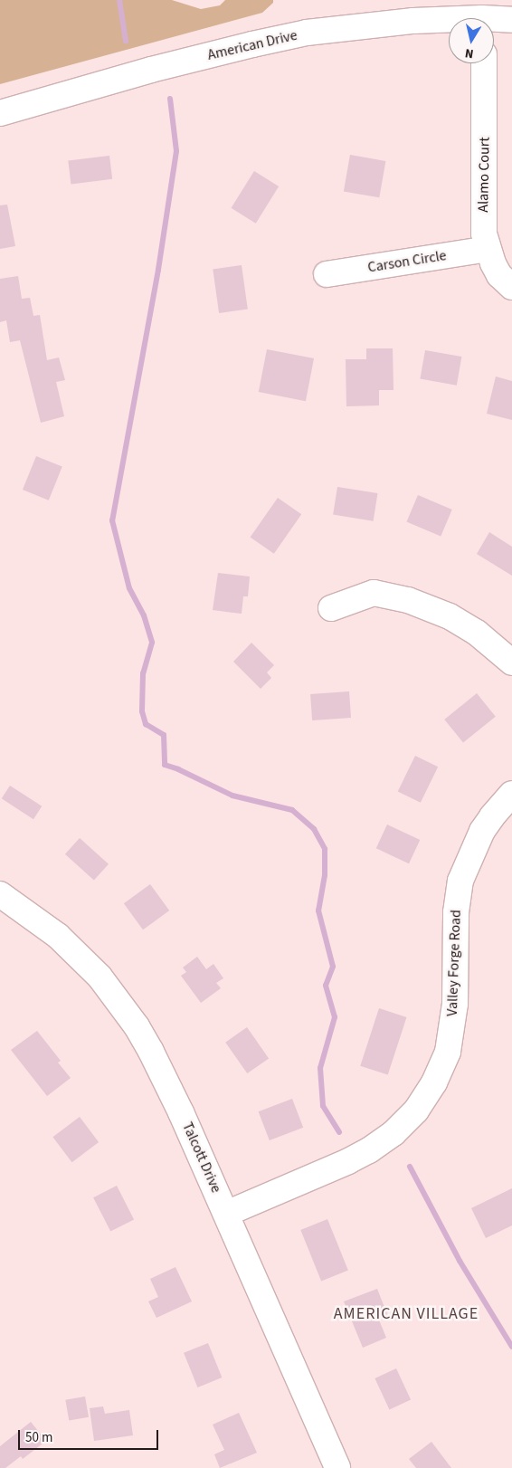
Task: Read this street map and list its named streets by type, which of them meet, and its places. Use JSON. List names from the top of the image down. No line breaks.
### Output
{"streets":{"street":["American Drive","Alamo Court","Carson Circle","Valley Forge Road","Talcott Drive"]},"crossings":[["Alamo Court","Carson Circle"],["Valley Forge Road","Talcott Drive"]],"districts":["AMERICAN VILLAGE"],"scale_bar":"50 m","north":"bottom"}
